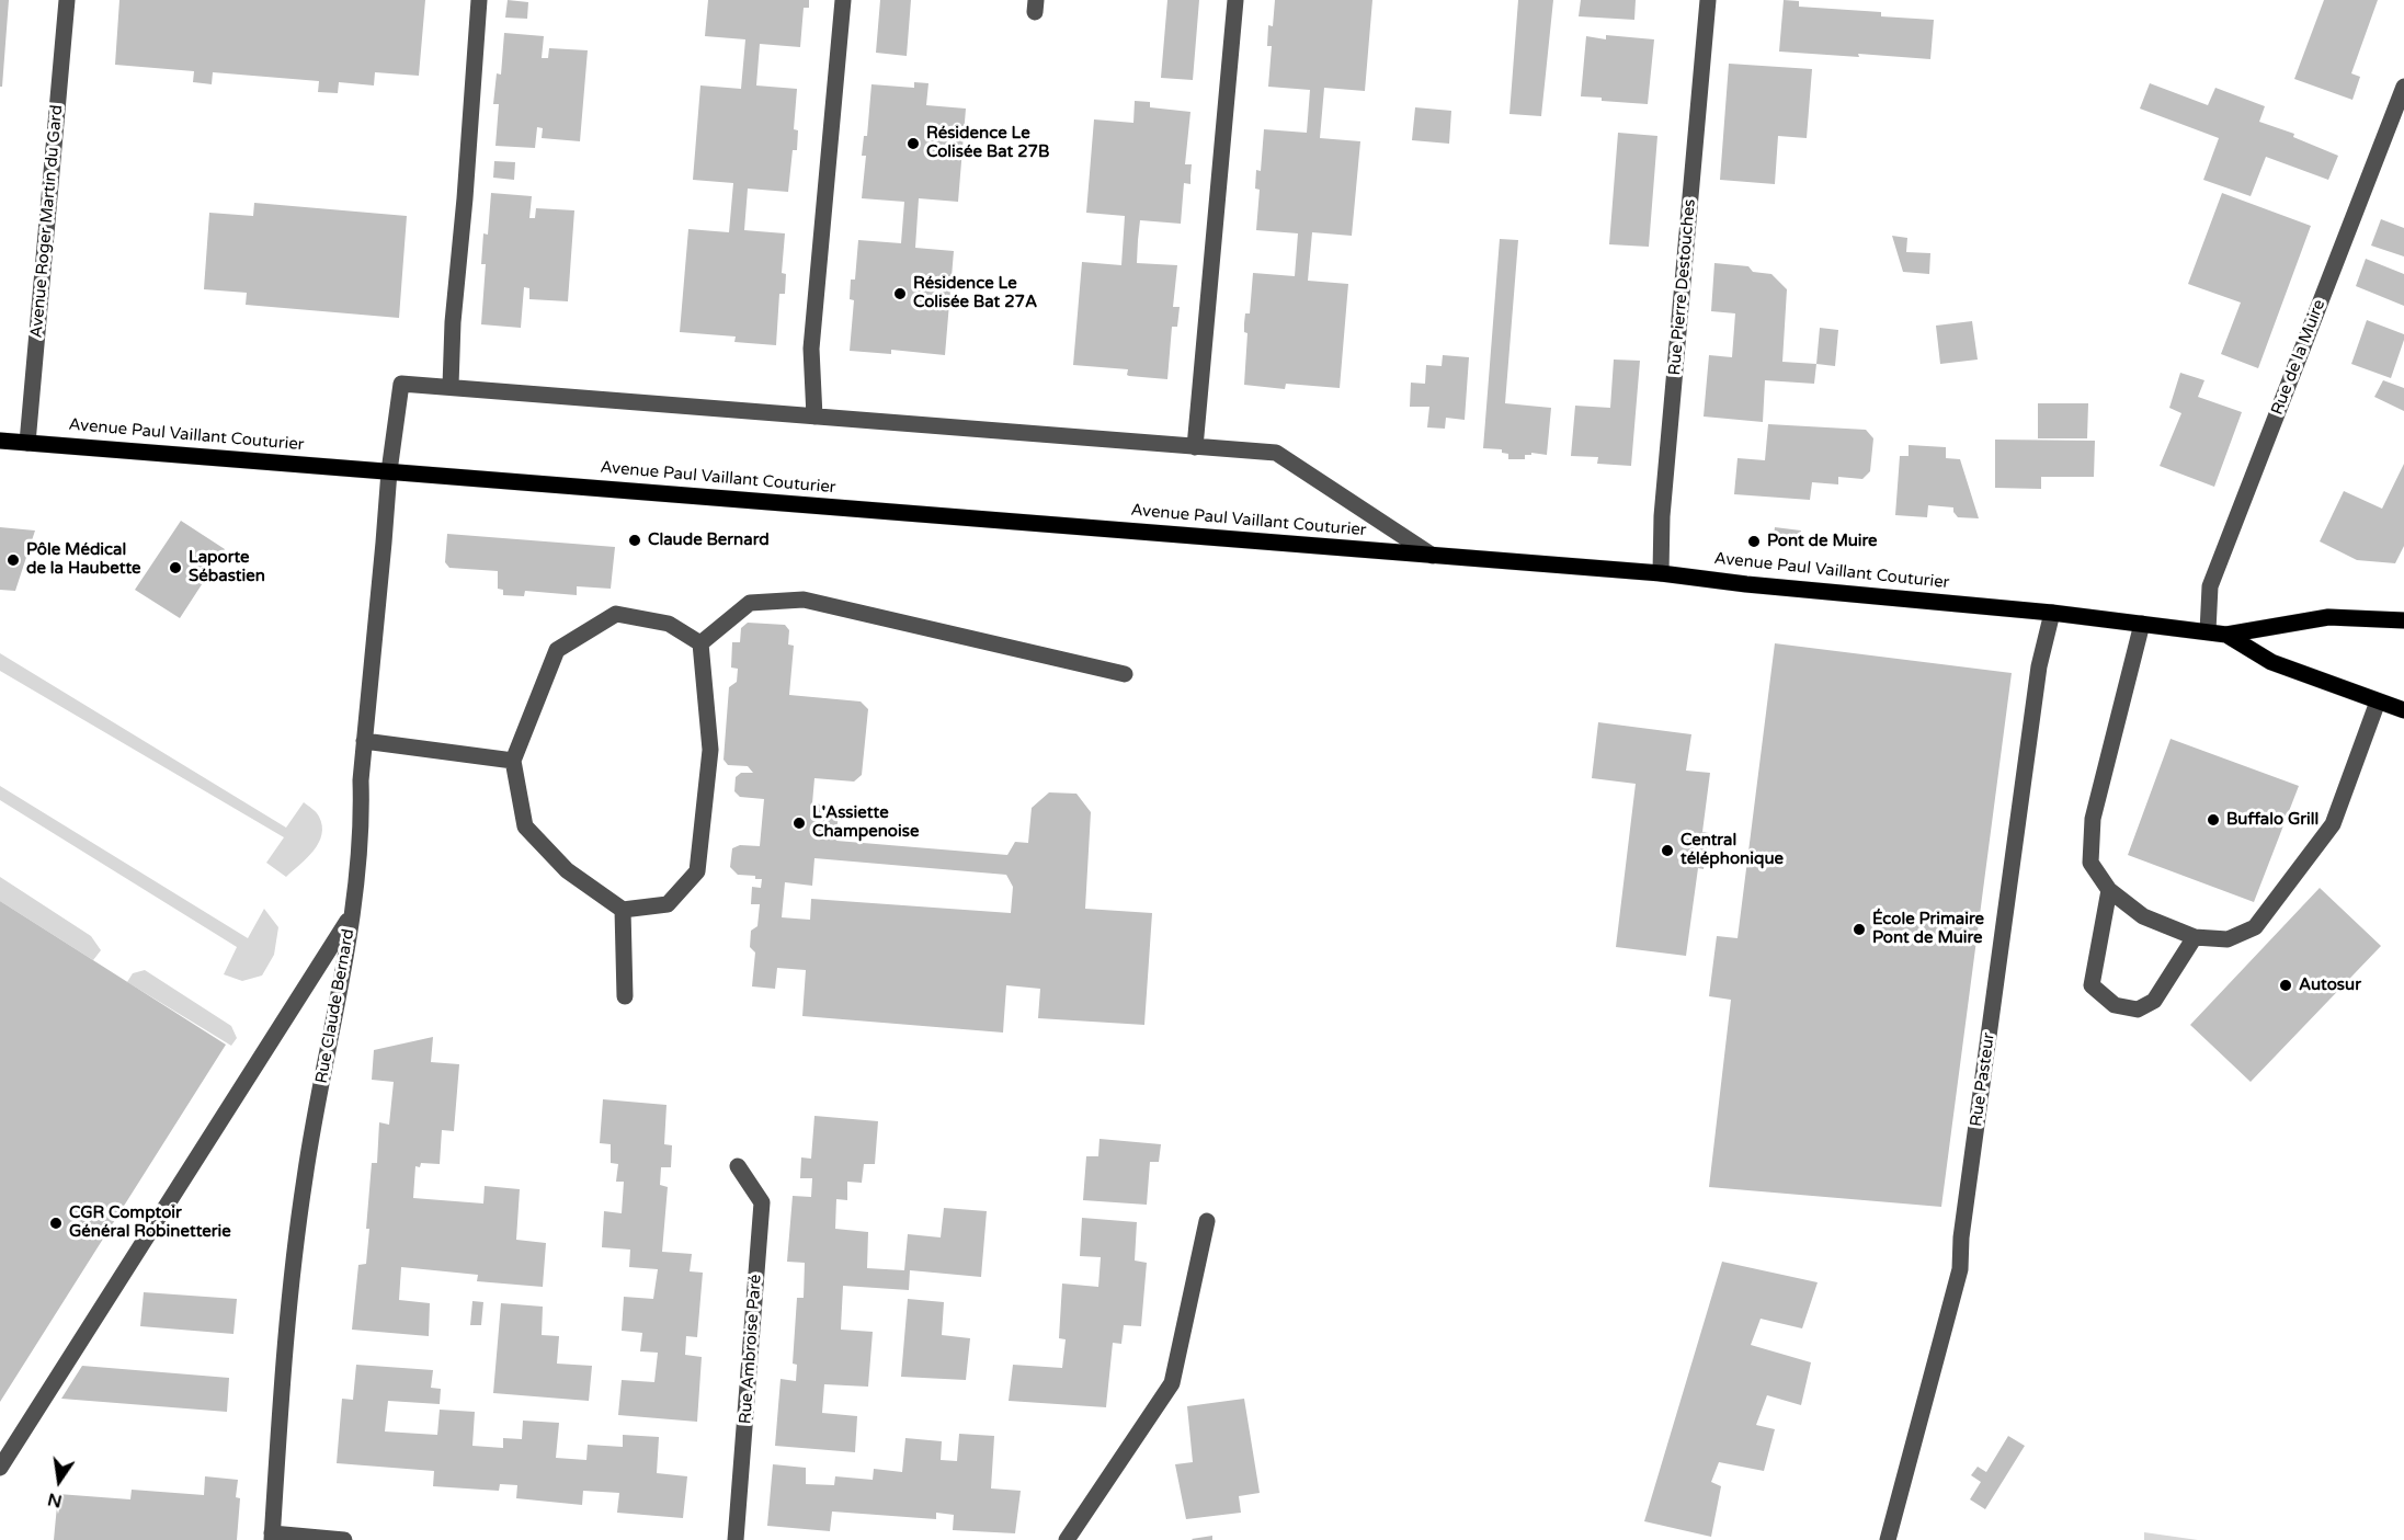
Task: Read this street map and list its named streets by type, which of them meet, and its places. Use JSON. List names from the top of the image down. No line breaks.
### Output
{"streets":{"main road":["Avenue Paul Vaillant Couturier"],"street":["Avenue Roger Martin du Gard","Rue Pierre Destouches","Rue de la Muire","Rue Claude Bernard","Rue Pasteur","Rue Ambroise Paré"]},"crossings":[["Avenue Roger Martin du Gard","Avenue Paul Vaillant Couturier"],["Rue Pierre Destouches","Avenue Paul Vaillant Couturier"],["Rue de la Muire","Avenue Paul Vaillant Couturier"],["Avenue Paul Vaillant Couturier","Rue Claude Bernard"],["Avenue Paul Vaillant Couturier","Rue Pasteur"]],"places":["Résidence Le Colisée Bat 27B","Résidence Le Colisée Bat 27A","Claude Bernard","Pont de Muire","Pôle Médical de la Haubette","Laporte Sébastien","Buffalo Grill","L'Assiette Champenoise","Central téléphonique","École Primaire Pont de Muire","Autosur","CGR Comptoir Général Robinetterie"],"north":"bottom"}
